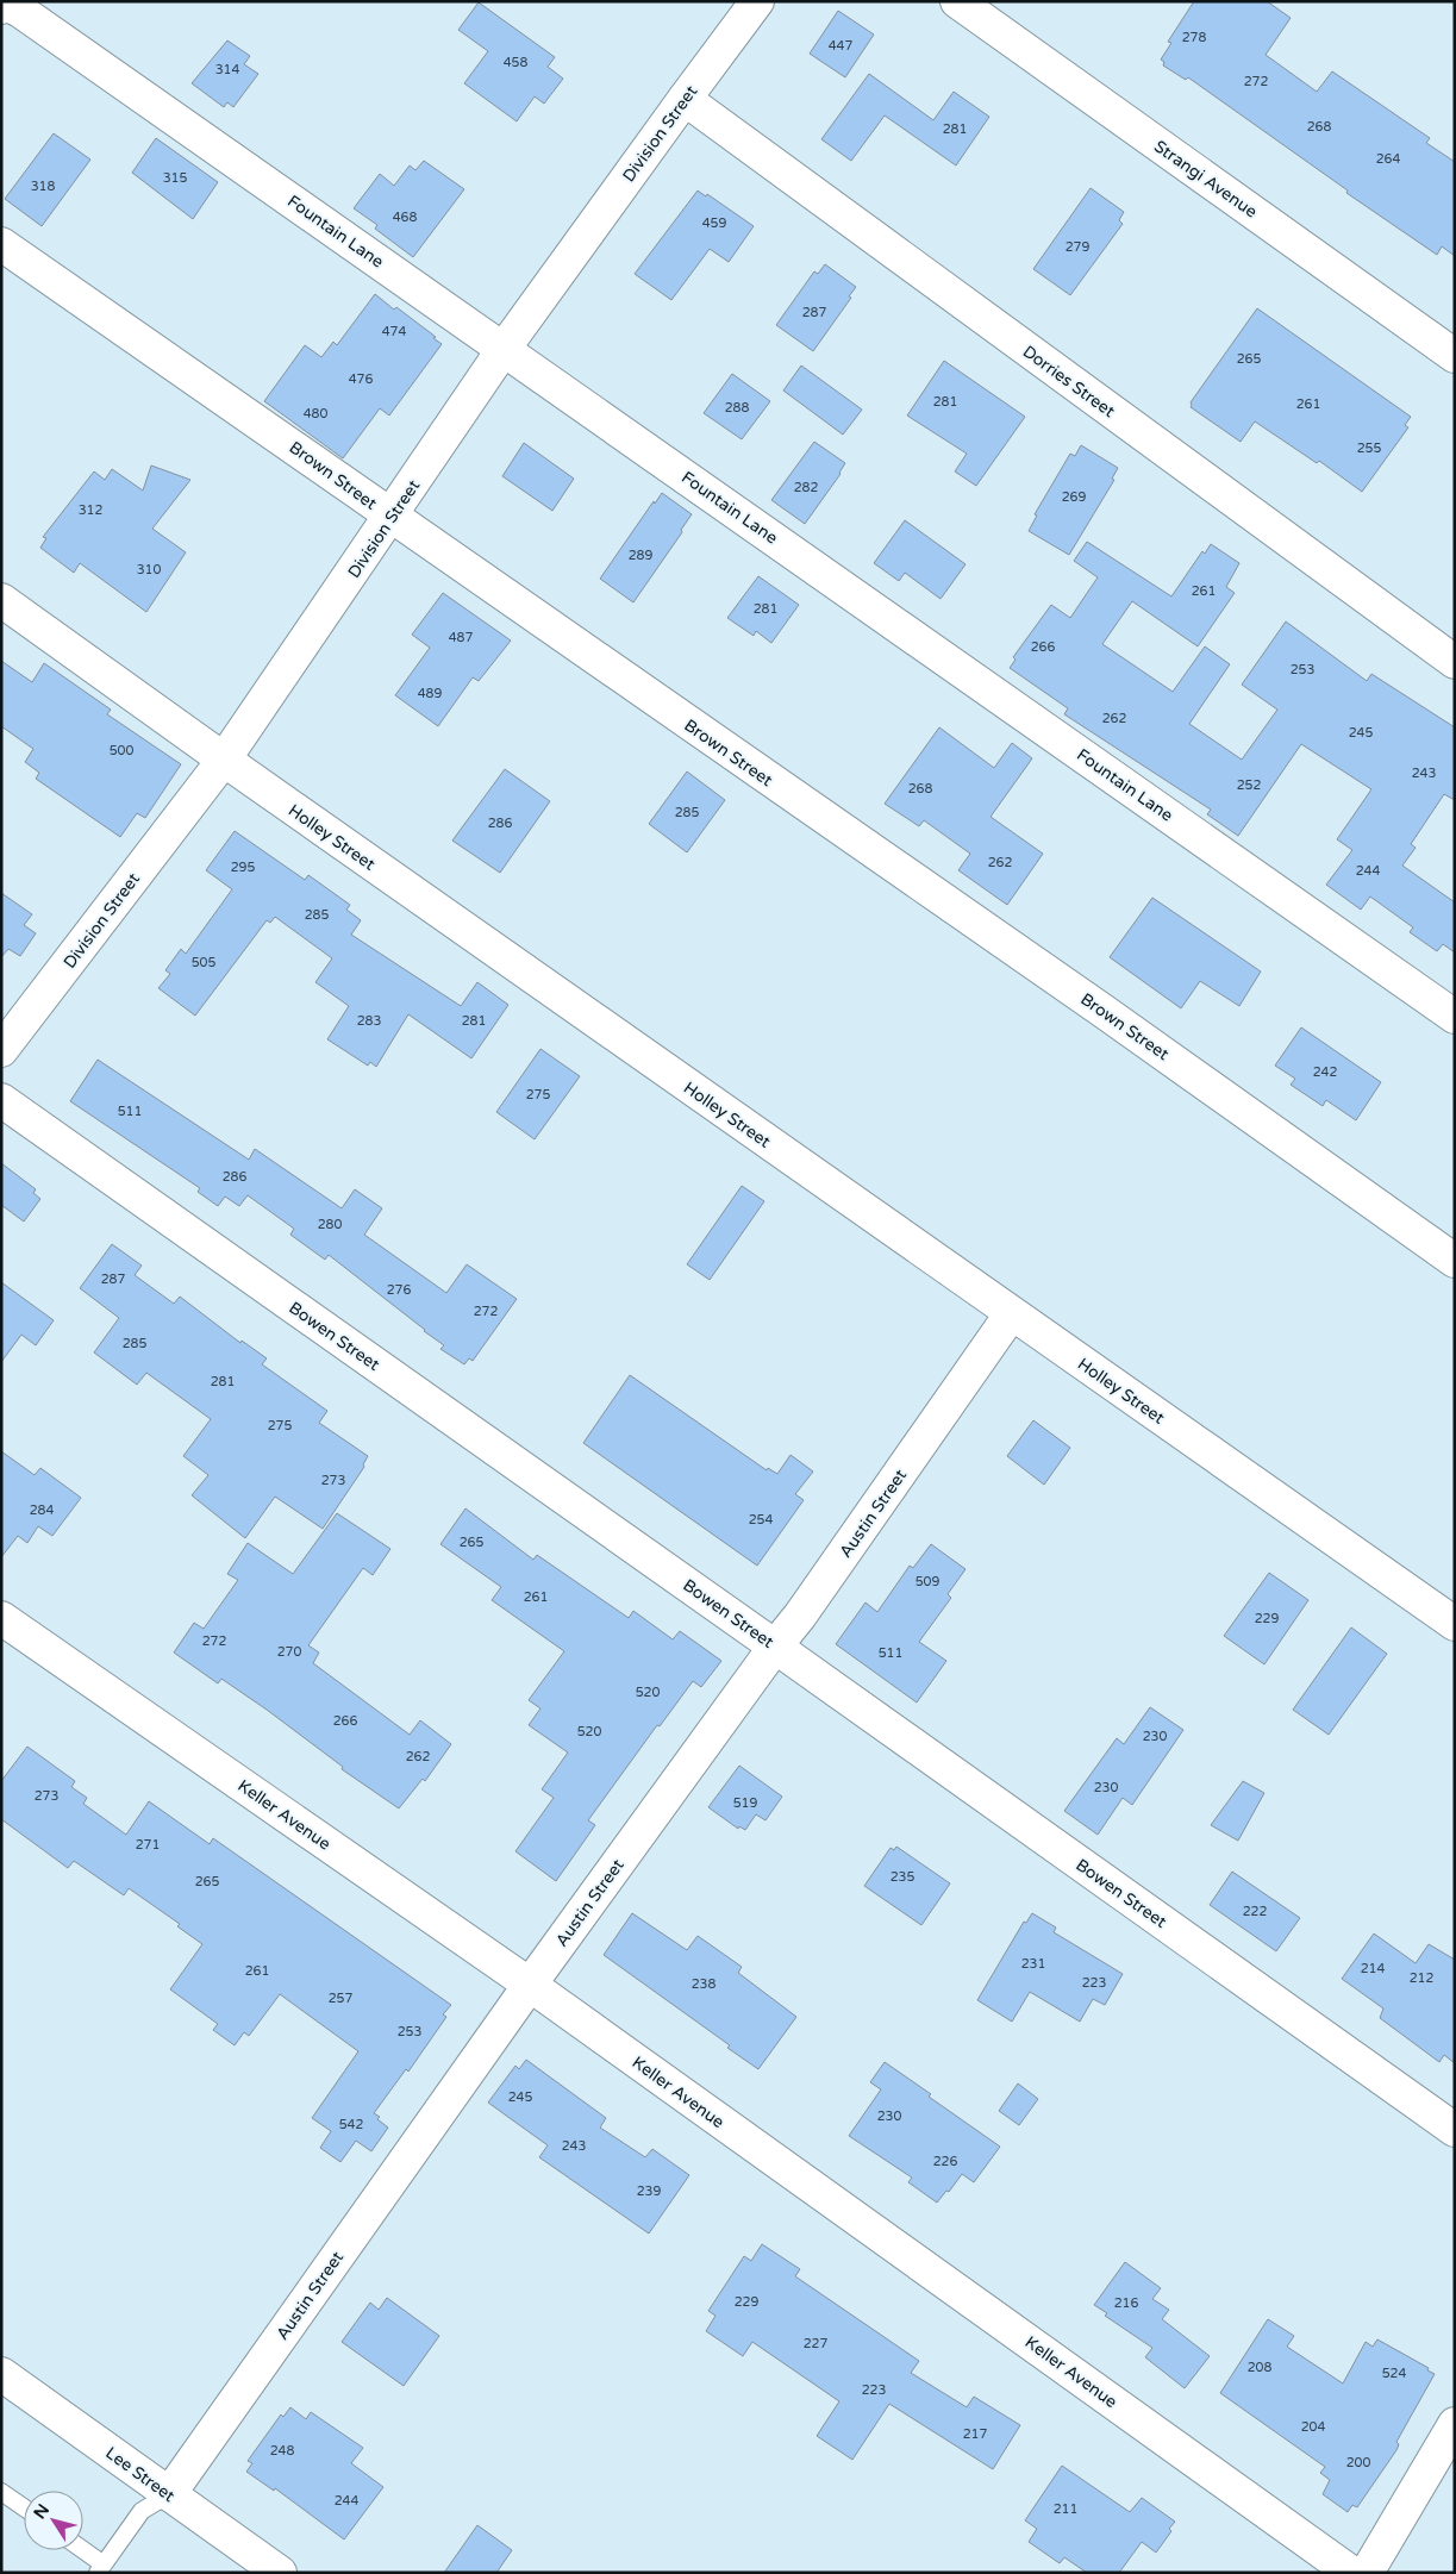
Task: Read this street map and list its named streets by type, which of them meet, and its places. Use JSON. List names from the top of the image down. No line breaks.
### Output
{"streets":{"street":["Division Street","Strangi Avenue","Fountain Lane","Dorries Street","Brown Street","Holley Street","Bowen Street","Austin Street","Keller Avenue","Lee Street"]},"crossings":[["Division Street","Fountain Lane"],["Division Street","Dorries Street"],["Division Street","Brown Street"],["Division Street","Holley Street"],["Holley Street","Austin Street"],["Bowen Street","Austin Street"],["Austin Street","Keller Avenue"],["Austin Street","Lee Street"]],"house_numbers":["278","447","458","314","272","268","281","264","315","318","468","459","279","287","474","265","476","281","261","288","480","255","282","269","312","289","310","261","281","487","266","253","489","262","245","500","243","252","268","285","286","262","295","244","285","505","283","281","242","275","511","286","280","287","276","272","285","281","275","273","284","254","265","509","261","229","272","270","511","520","266","520","230","262","230","273","519","271","235","265","222","231","214","261","212","223","238","257","253","245","230","542","243","226","239","229","216","227","208","524","223","204","217","248","200","244","211"],"north":"top left"}
